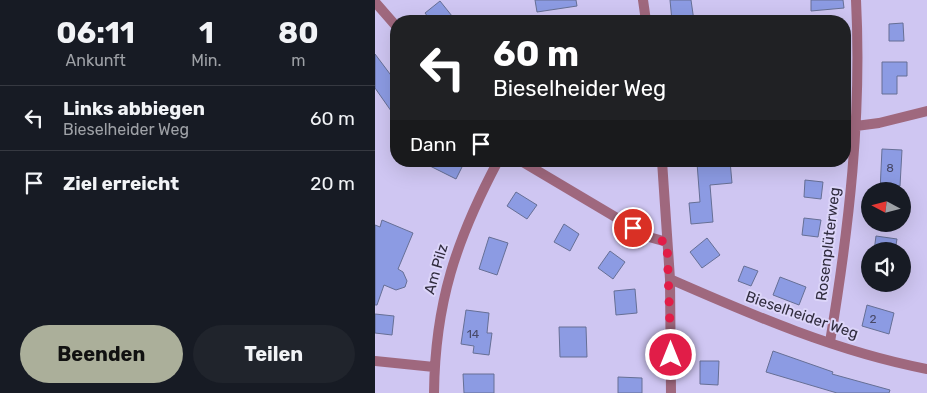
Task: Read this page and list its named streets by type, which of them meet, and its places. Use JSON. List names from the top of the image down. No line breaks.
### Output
{"streets":{"street":["Rosenplüterweg","Am Pilz","Bieselheider Weg"]},"crossings":[["Rosenplüterweg","Bieselheider Weg"]],"house_numbers":["8","2","14"],"north":"left","page":{"eta":["06:11","Ankunft","1","Min.","80","m"],"turn":["60 m","Bieselheider Weg"],"list":[{"name":"Links abbiegen","note":"Bieselheider Weg","value":"60 m"},{"name":"Ziel erreicht","value":"20 m"}],"then":"Dann","buttons":["Beenden","Teilen"]}}
